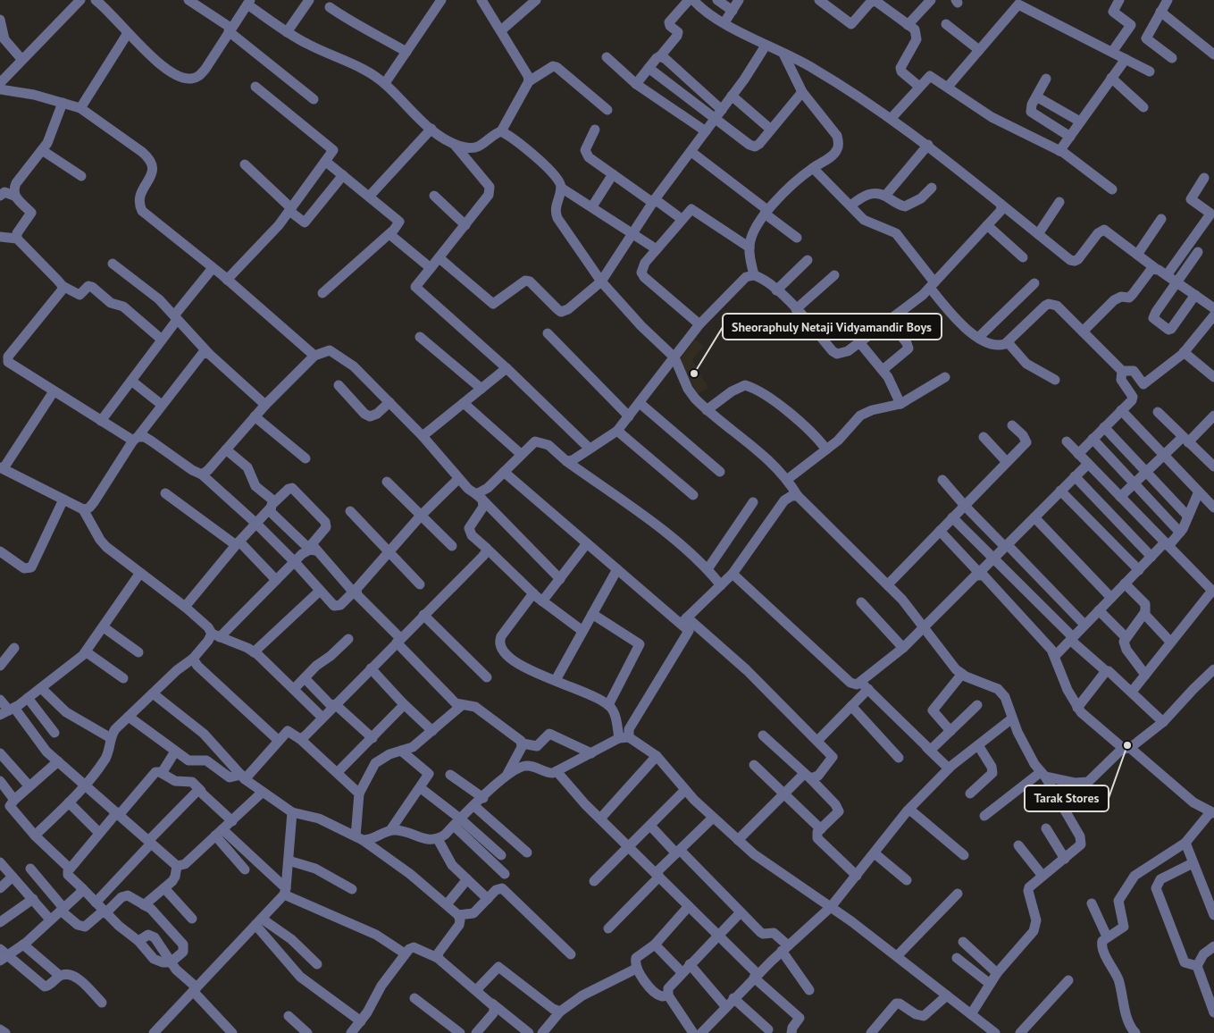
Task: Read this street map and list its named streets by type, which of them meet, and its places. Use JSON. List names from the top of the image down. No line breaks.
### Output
{"places":["Sheoraphuly Netaji Vidyamandir Boys","Tarak Stores"]}
